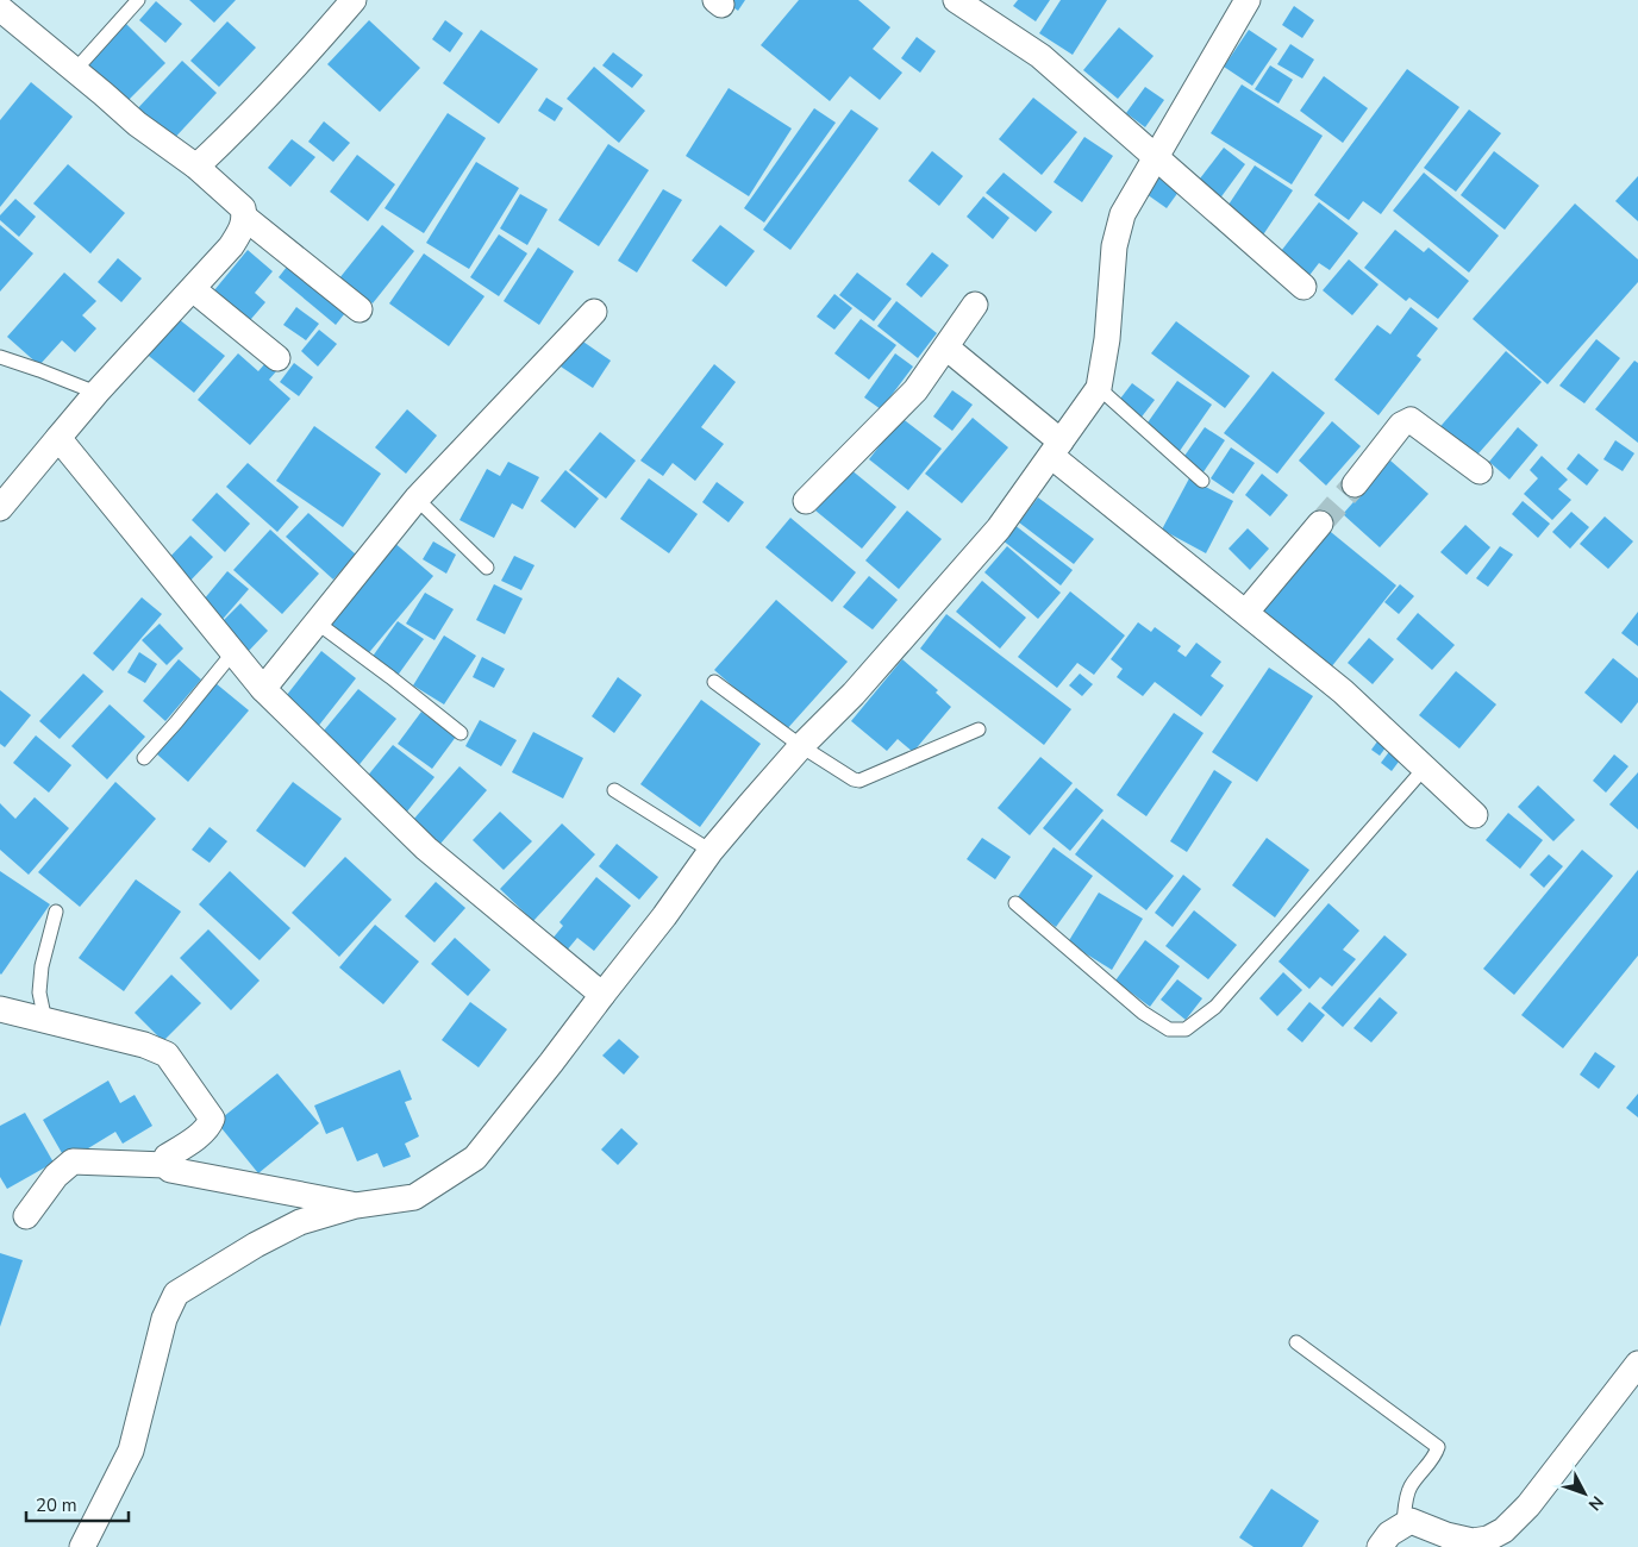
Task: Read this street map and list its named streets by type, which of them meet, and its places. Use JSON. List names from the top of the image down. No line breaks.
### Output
{"scale_bar":"20 m","north":"bottom right"}
